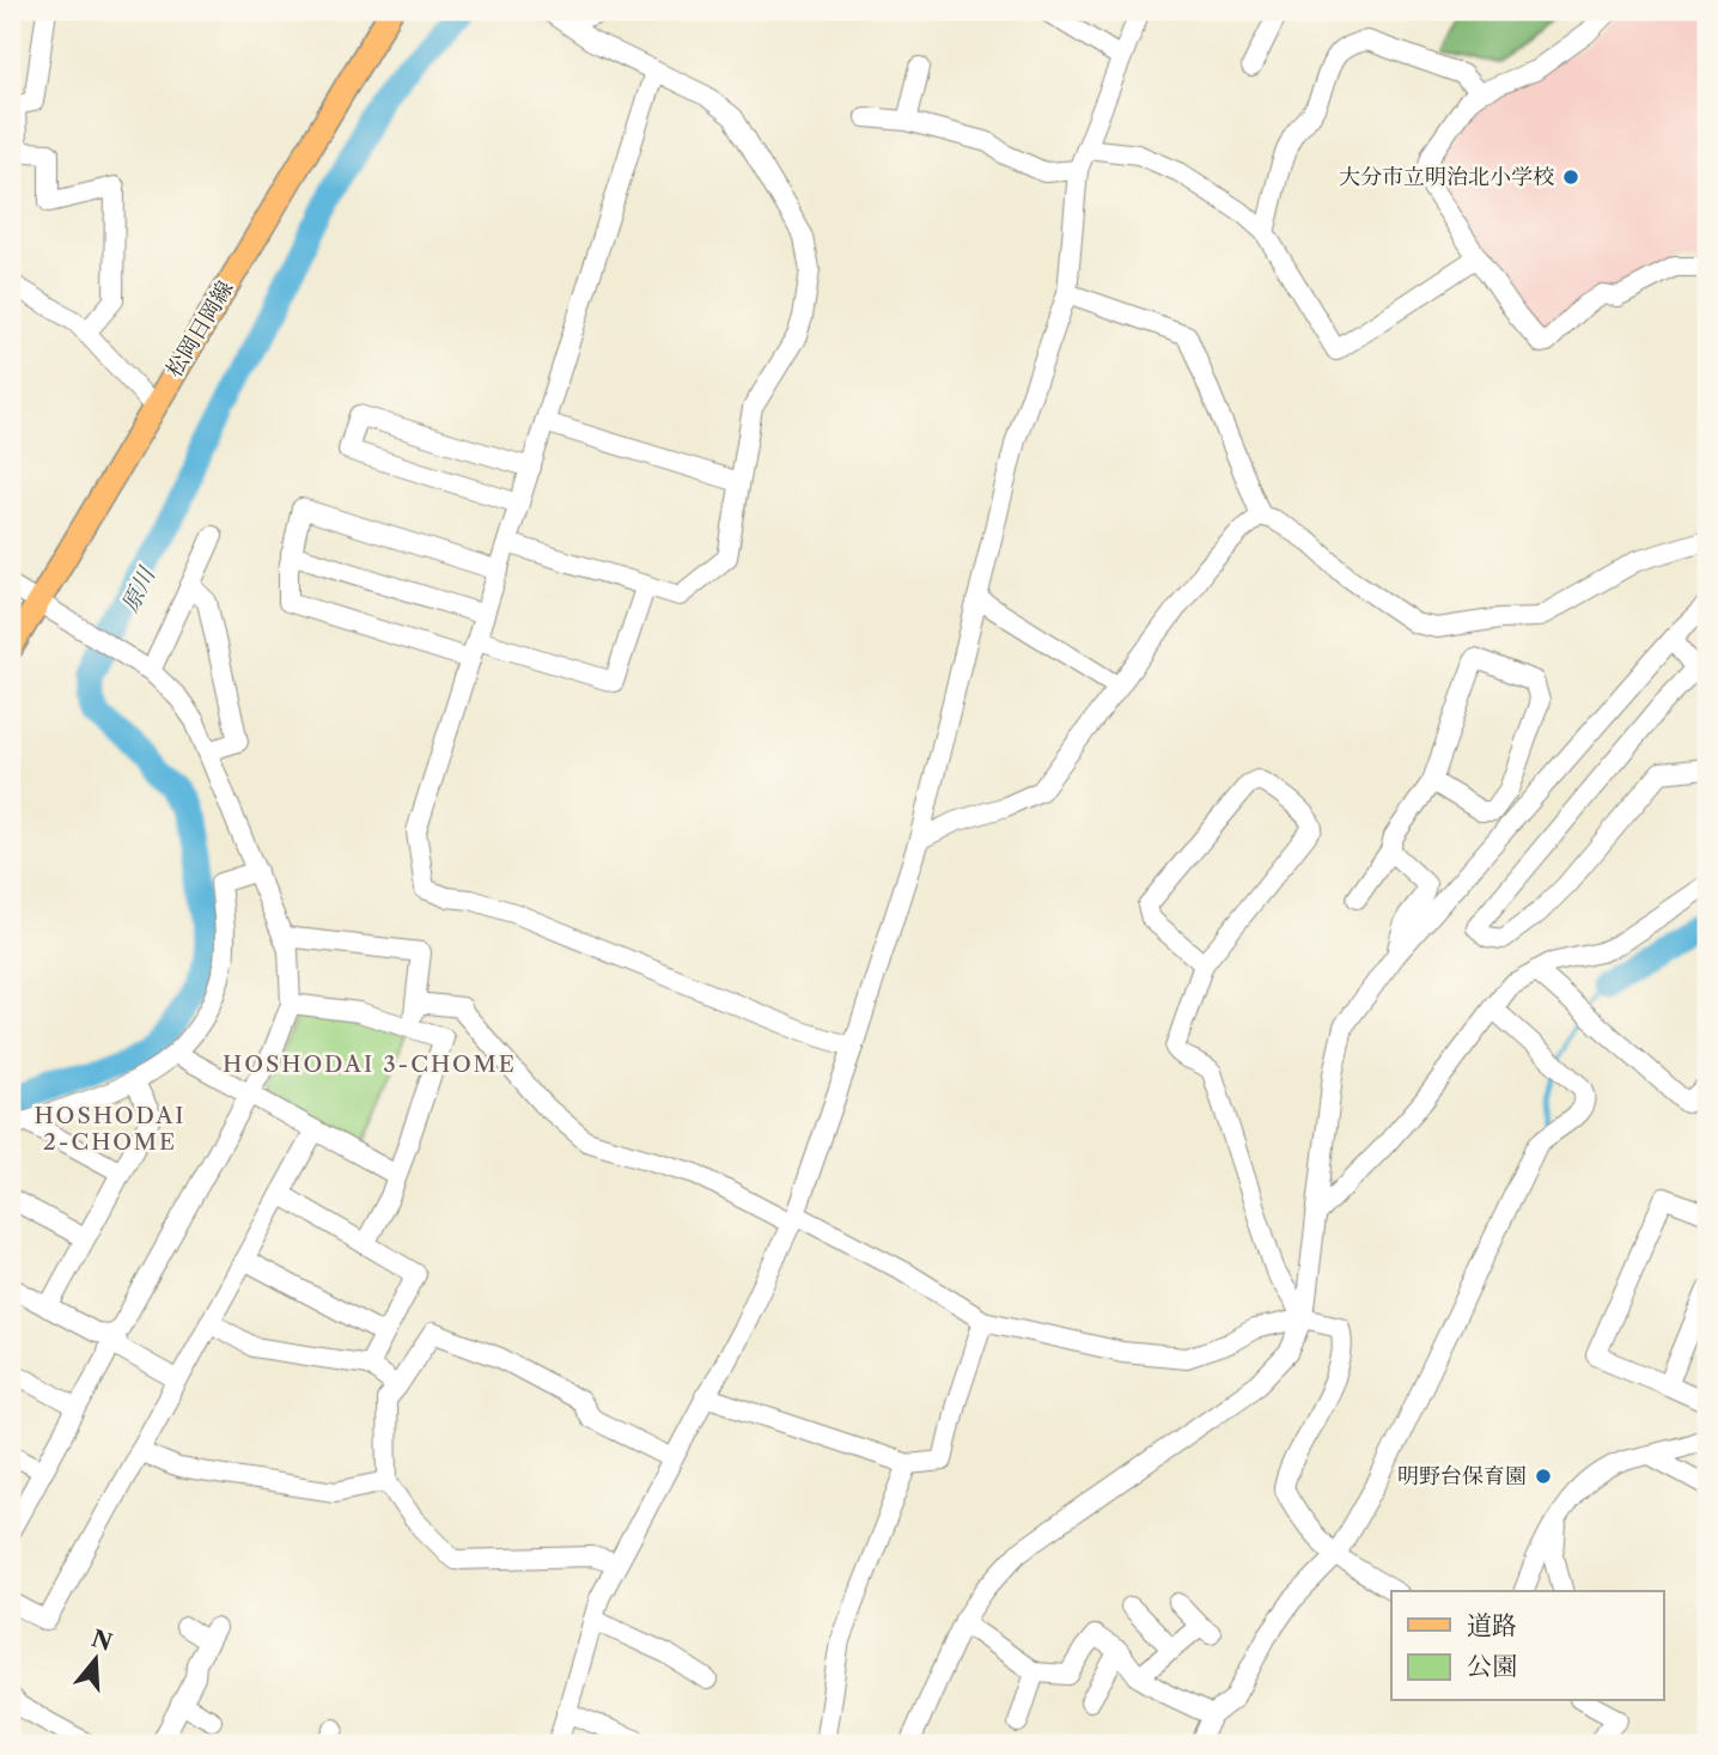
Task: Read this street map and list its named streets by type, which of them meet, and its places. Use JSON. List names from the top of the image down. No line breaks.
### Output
{"streets":{"main road":["松岡日岡線"]},"districts":["HOSHODAI 3-CHOME","HOSHODAI 2-CHOME"],"water":["原川"],"places":["大分市立明治北小学校","明野台保育園"],"legend":["道路","公園"],"north":"top"}
